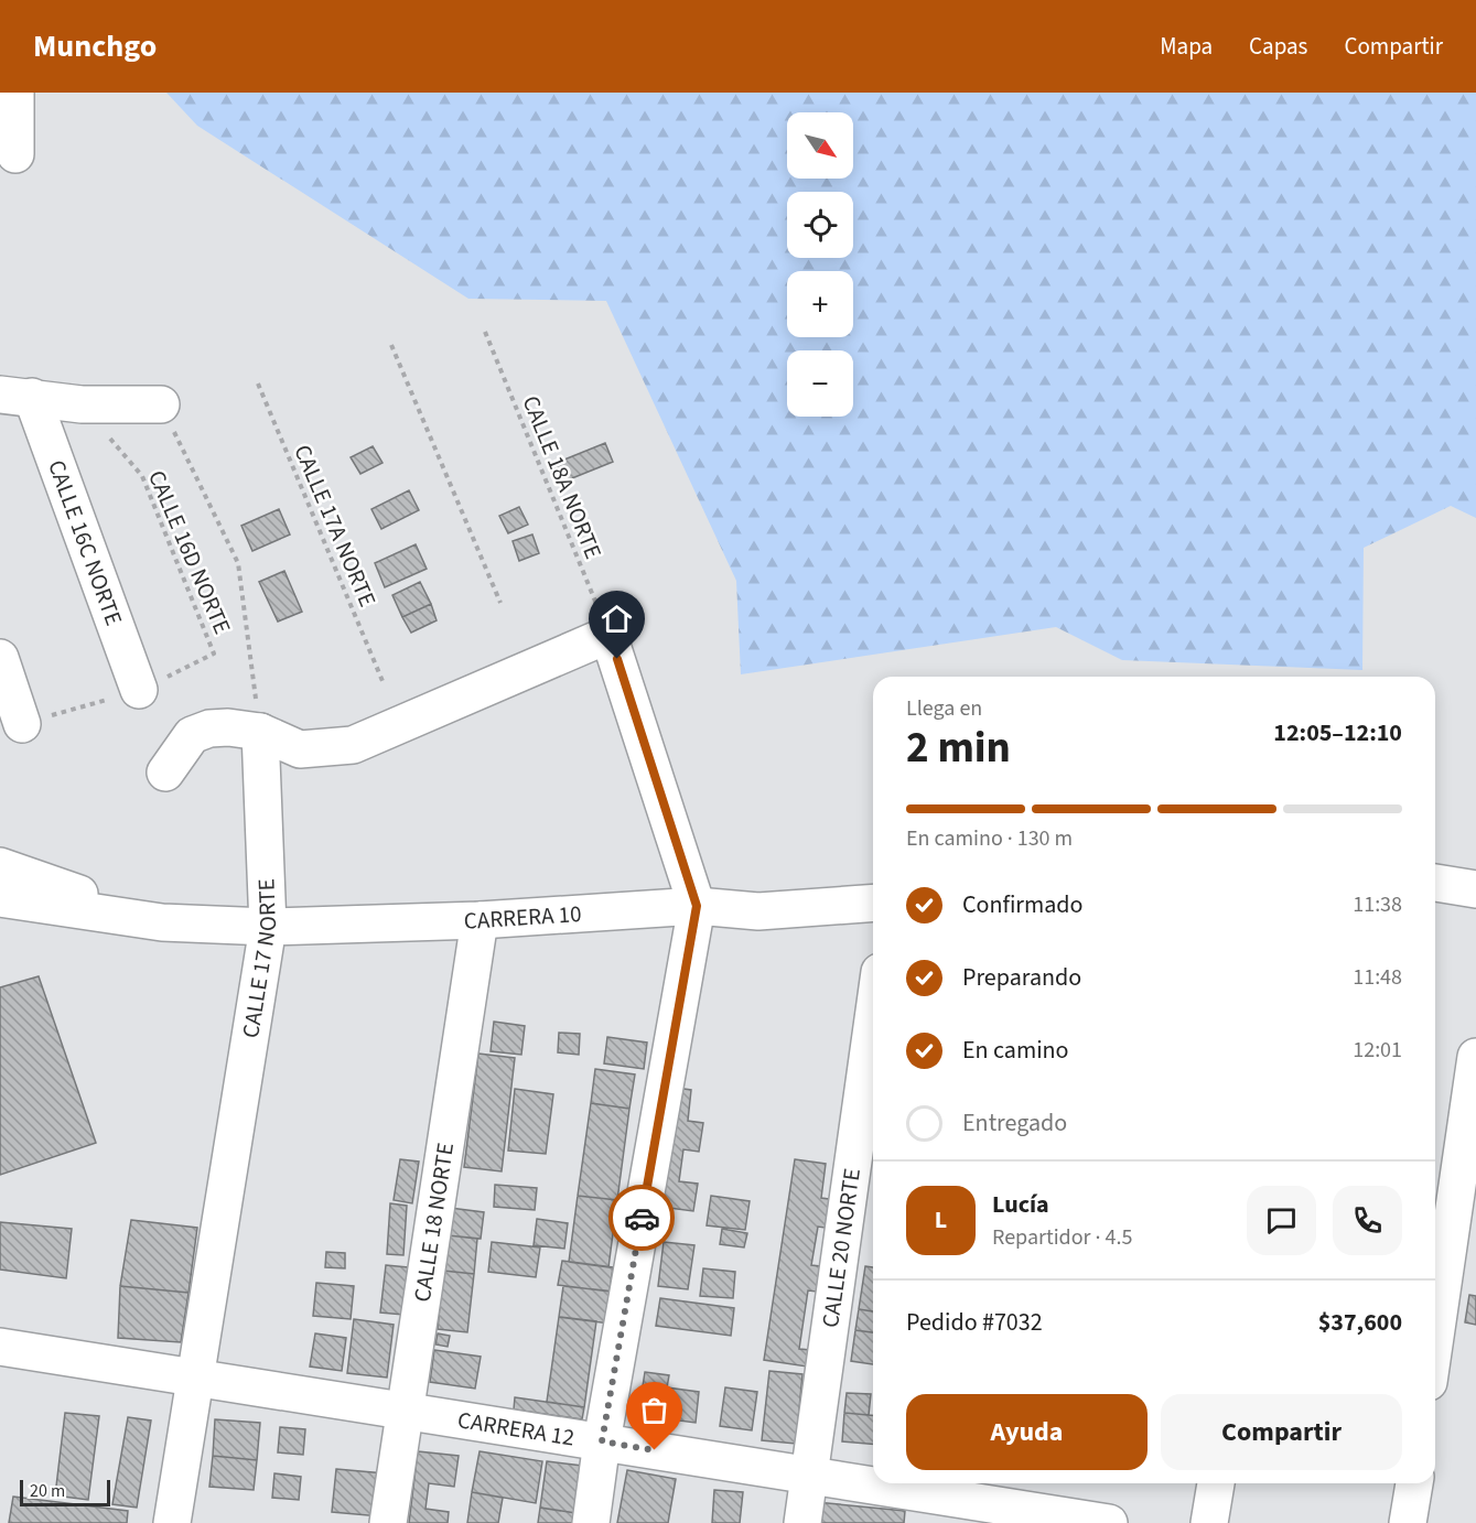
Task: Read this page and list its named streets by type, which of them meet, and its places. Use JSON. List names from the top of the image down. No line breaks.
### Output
{"streets":{"street":["CALLE 16C NORTE","CARRERA 10","CALLE 17 NORTE","CALLE 18 NORTE","CALLE 20 NORTE","CARRERA 12"],"path":["CALLE 18A NORTE","CALLE 17A NORTE","CALLE 16D NORTE"]},"crossings":[["CARRERA 10","CALLE 17 NORTE"],["CARRERA 10","CALLE 18 NORTE"],["CALLE 17 NORTE","CARRERA 12"],["CALLE 18 NORTE","CARRERA 12"],["CALLE 20 NORTE","CARRERA 12"]],"scale_bar":"20 m","north":"bottom right","page":{"header":"Munchgo","nav":["Mapa","Capas","Compartir"],"map_buttons":["+","−"],"heading":["2 min","Llega en","12:05–12:10"],"panel":["Lucía","Repartidor · 4.5","Pedido #7032","$37,600"],"bar":"En camino · 130 m","list":[["Confirmado","11:38"],["Preparando","11:48"],["En camino","12:01"],"Entregado"],"round":"L","buttons":["Ayuda","Compartir"],"scale":"20 m"}}
